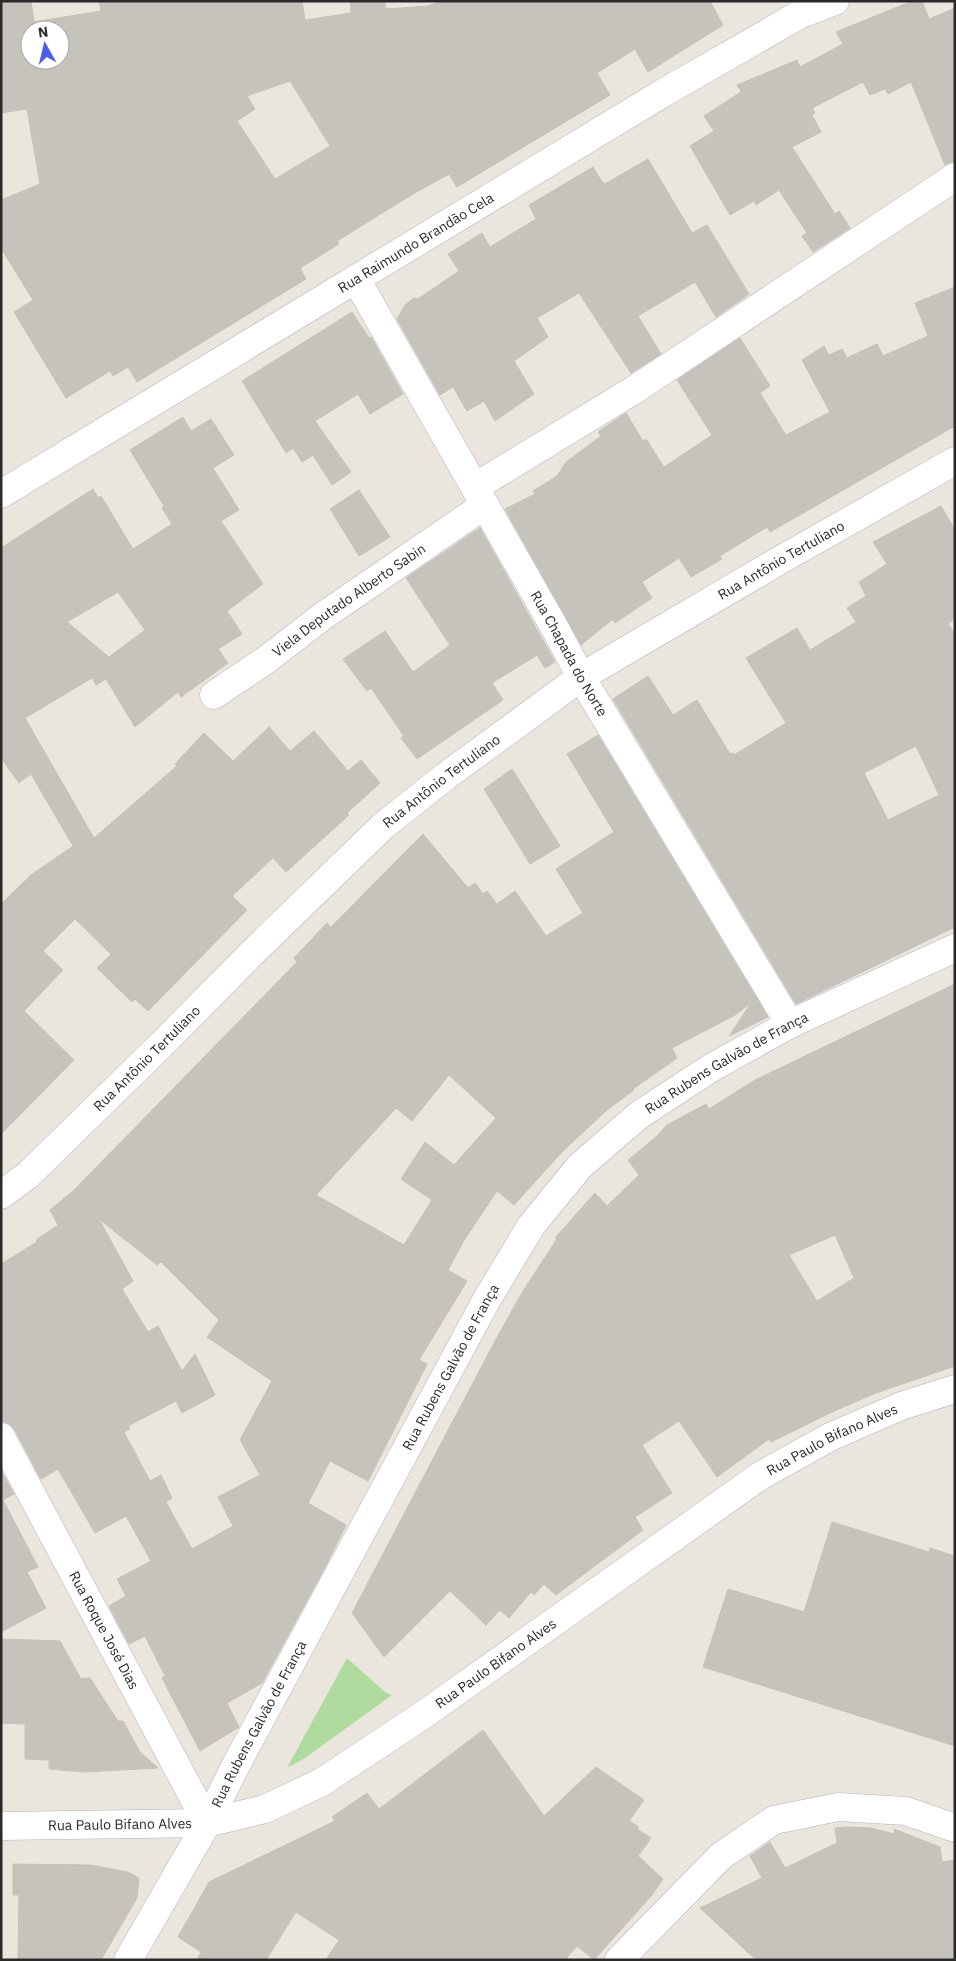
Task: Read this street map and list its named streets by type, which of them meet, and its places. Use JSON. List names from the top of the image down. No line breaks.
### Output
{"streets":{"street":["Rua Raimundo Brandão Cela","Rua Antônio Tertuliano","Viela Deputado Alberto Sabin","Rua Chapada do Norte","Rua Rubens Galvão de França","Rua Paulo Bifano Alves","Rua Roque José Dias"]},"crossings":[["Rua Raimundo Brandão Cela","Rua Chapada do Norte"],["Rua Antônio Tertuliano","Rua Chapada do Norte"],["Viela Deputado Alberto Sabin","Rua Chapada do Norte"],["Rua Chapada do Norte","Rua Rubens Galvão de França"],["Rua Rubens Galvão de França","Rua Paulo Bifano Alves"],["Rua Rubens Galvão de França","Rua Roque José Dias"],["Rua Paulo Bifano Alves","Rua Roque José Dias"]],"north":"top"}
